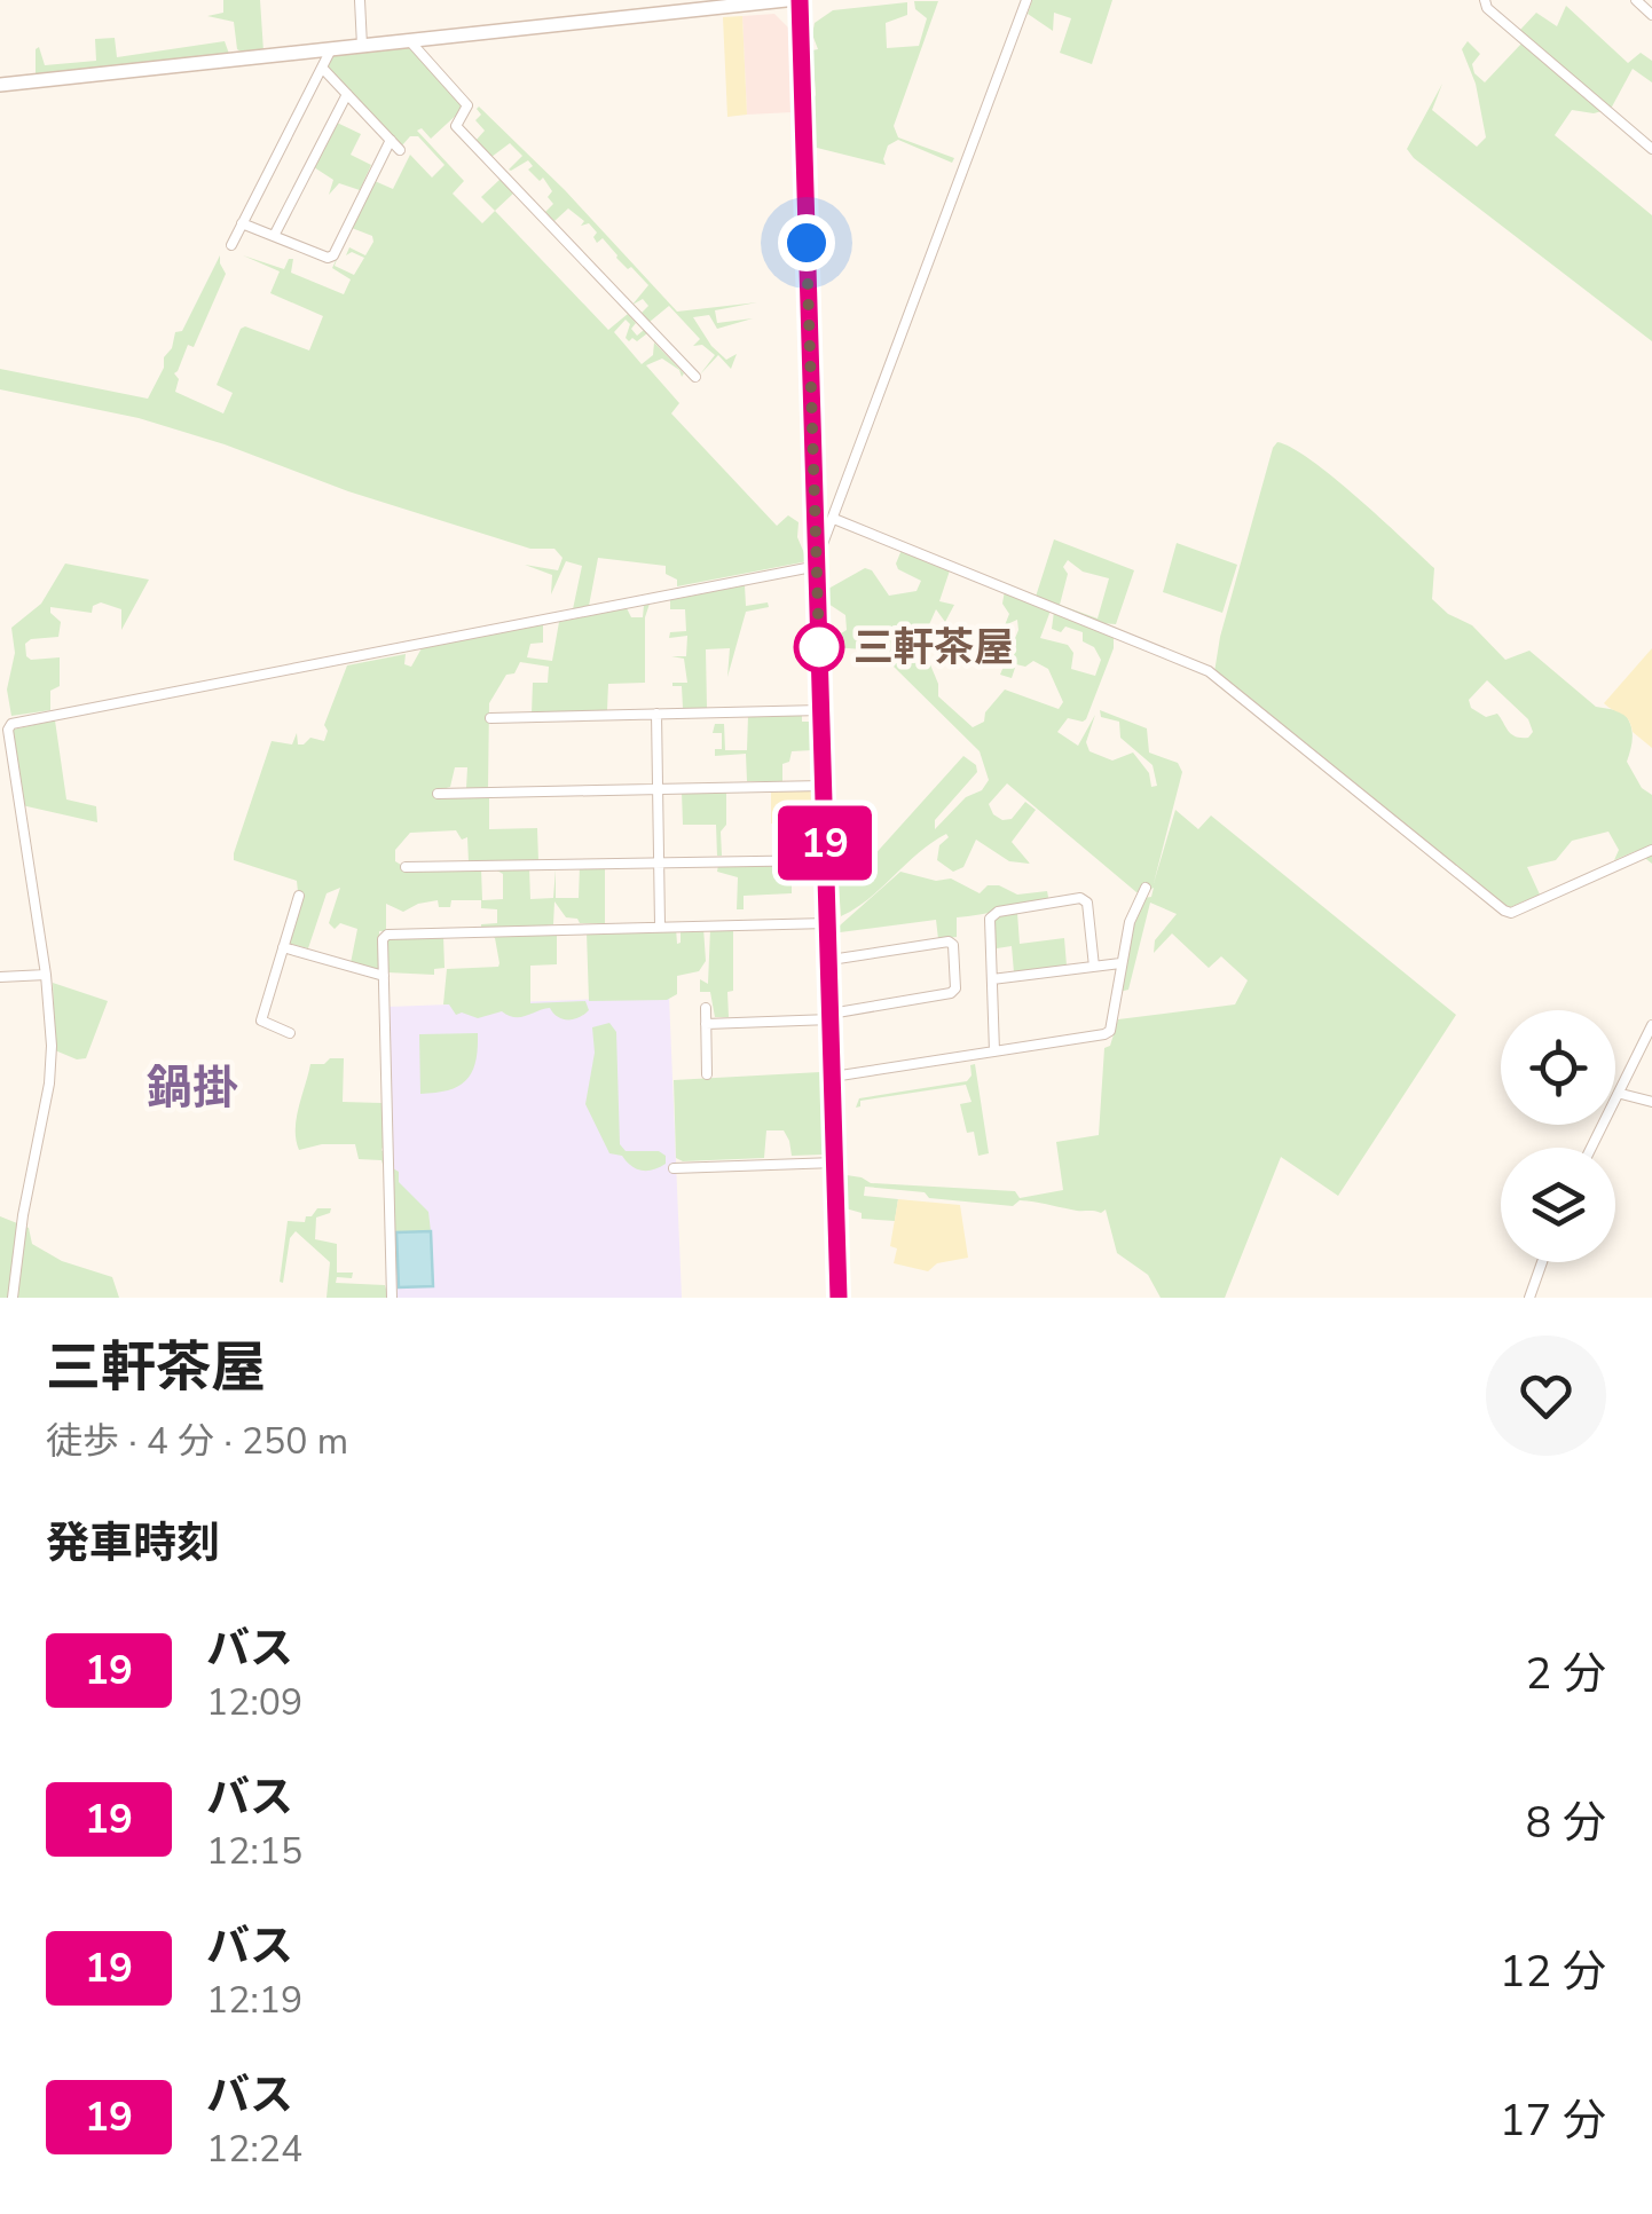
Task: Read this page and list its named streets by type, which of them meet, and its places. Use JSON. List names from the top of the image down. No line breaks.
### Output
{"districts":["鍋掛"],"places":["三軒茶屋"],"lines":["bus line 19"],"page":{"on_map":"19","heading":[["三軒茶屋","徒歩 · 4 分 · 250 m"],"発車時刻"],"list":[{"mark":"19","name":"バス","note":"12:09","value":"2 分"},{"mark":"19","name":"バス","note":"12:15","value":"8 分"},{"mark":"19","name":"バス","note":"12:19","value":"12 分"},{"mark":"19","name":"バス","note":"12:24","value":"17 分"}]}}
